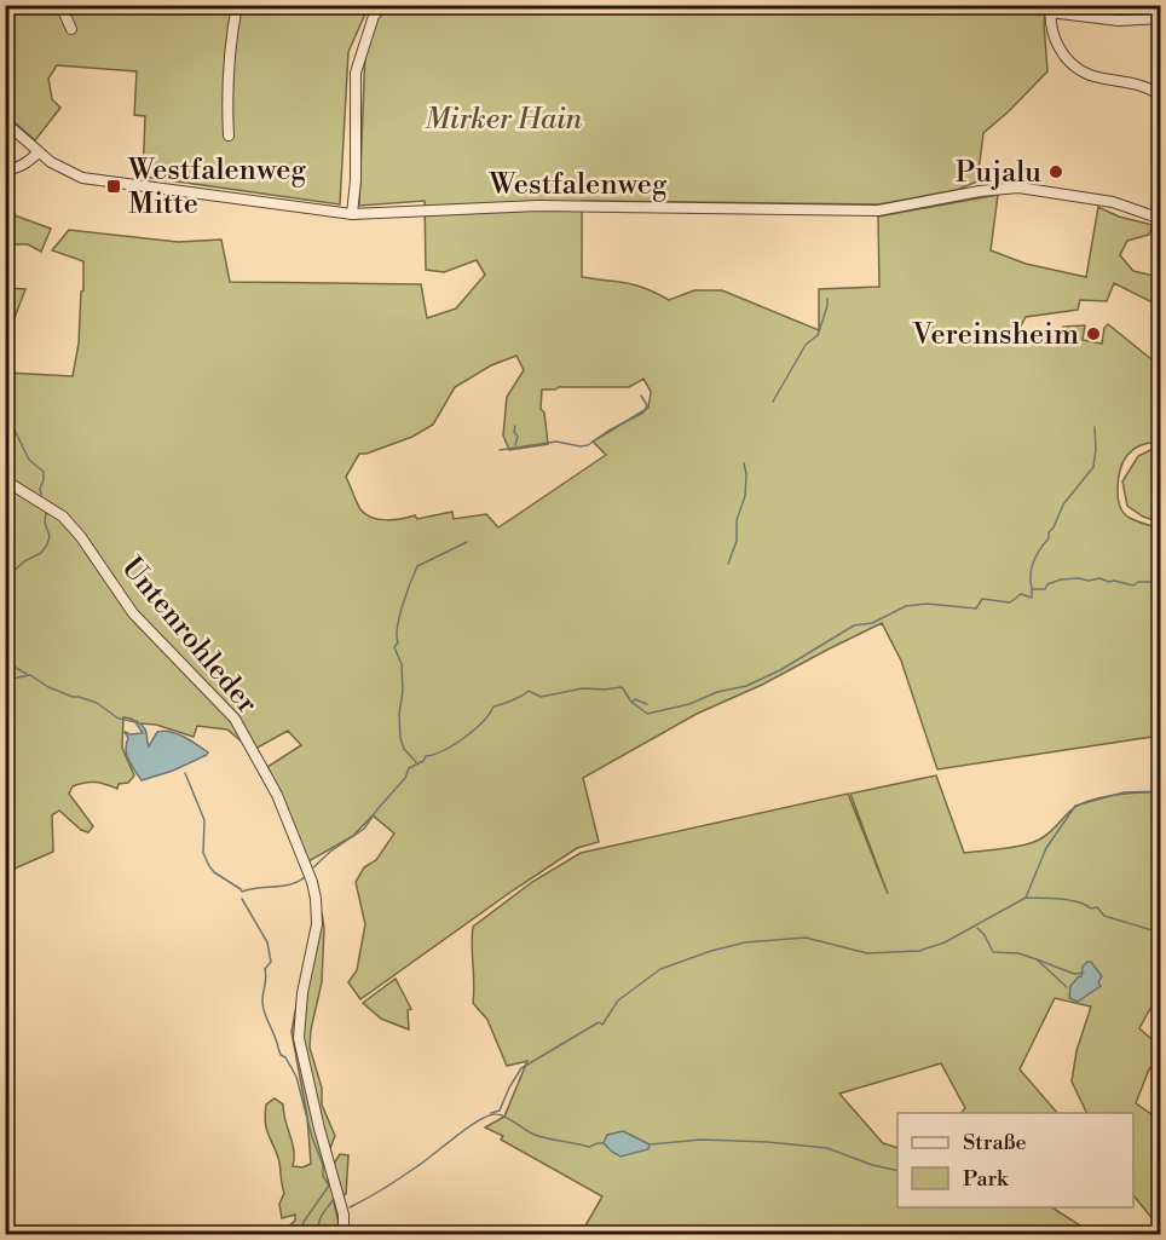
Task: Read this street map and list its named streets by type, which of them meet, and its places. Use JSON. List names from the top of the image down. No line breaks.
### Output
{"streets":{"street":["Westfalenweg","Untenrohleder"]},"parks":["Mirker Hain"],"places":{"other":["Pujalu","Vereinsheim"],"transit":["Westfalenweg Mitte"]},"legend":["Straße","Park"]}
